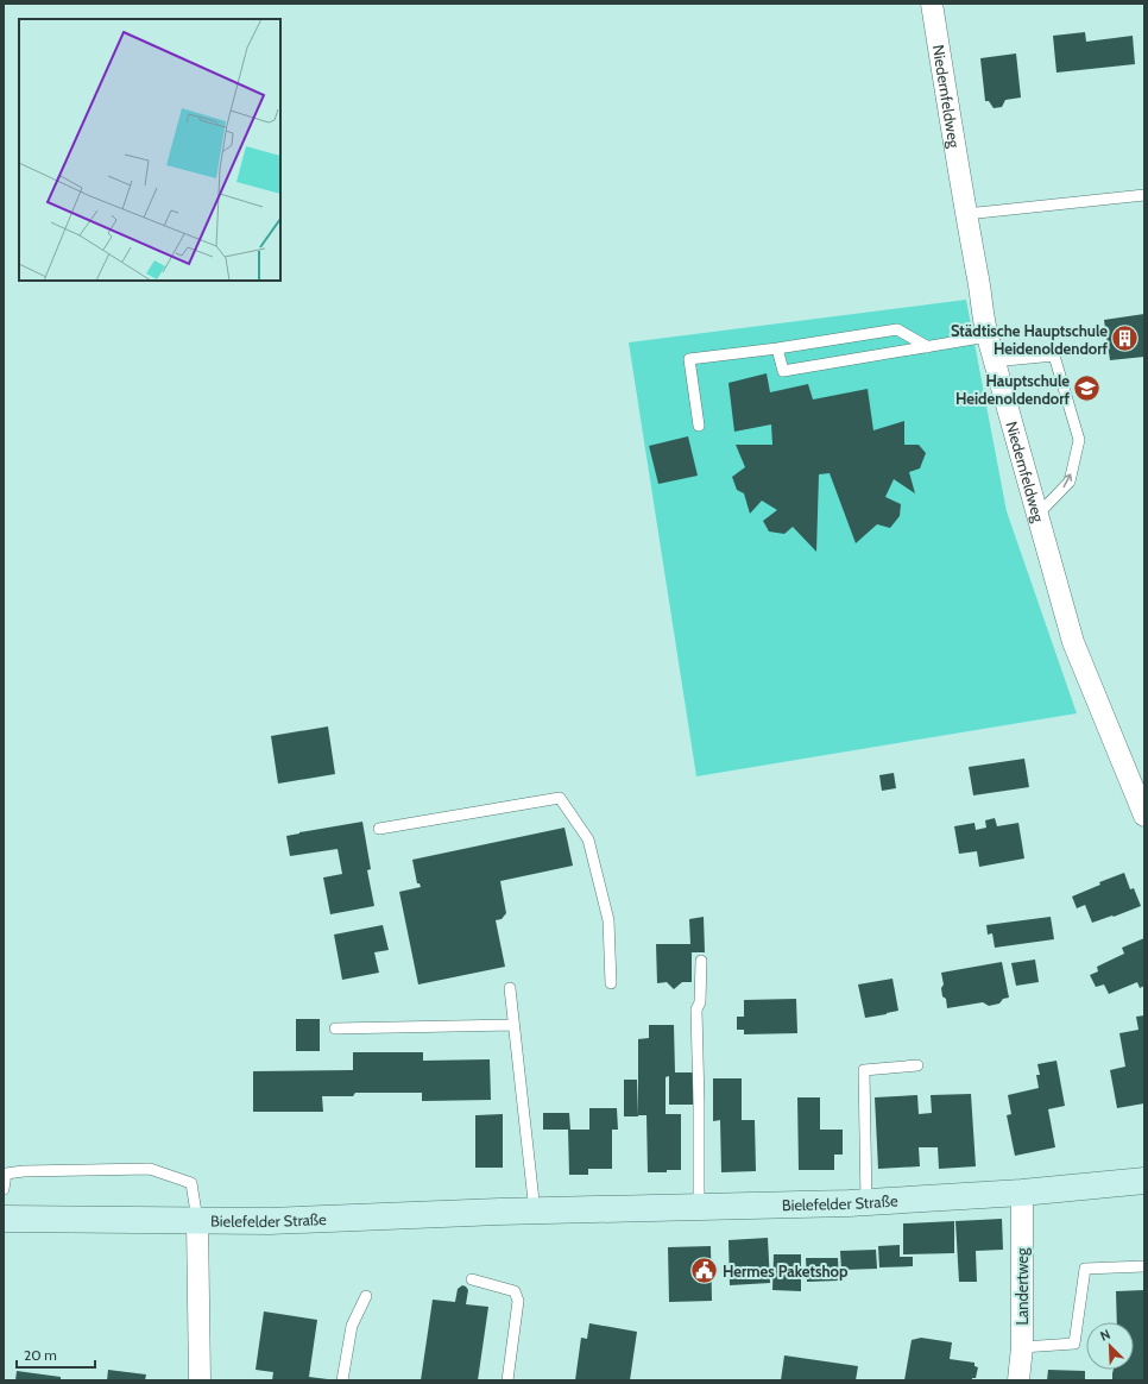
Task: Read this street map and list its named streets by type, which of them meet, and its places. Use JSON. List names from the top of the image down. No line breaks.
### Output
{"streets":{"main road":["Bielefelder Straße"],"street":["Niedernfeldweg","Landertweg"]},"crossings":[["Bielefelder Straße","Landertweg"]],"places":{"building":["Städtische Hauptschule Heidenoldendorf"],"school or university":["Hauptschule Heidenoldendorf"],"public building":["Hermes Paketshop"]},"scale_bar":"20 m","north":"top left"}
